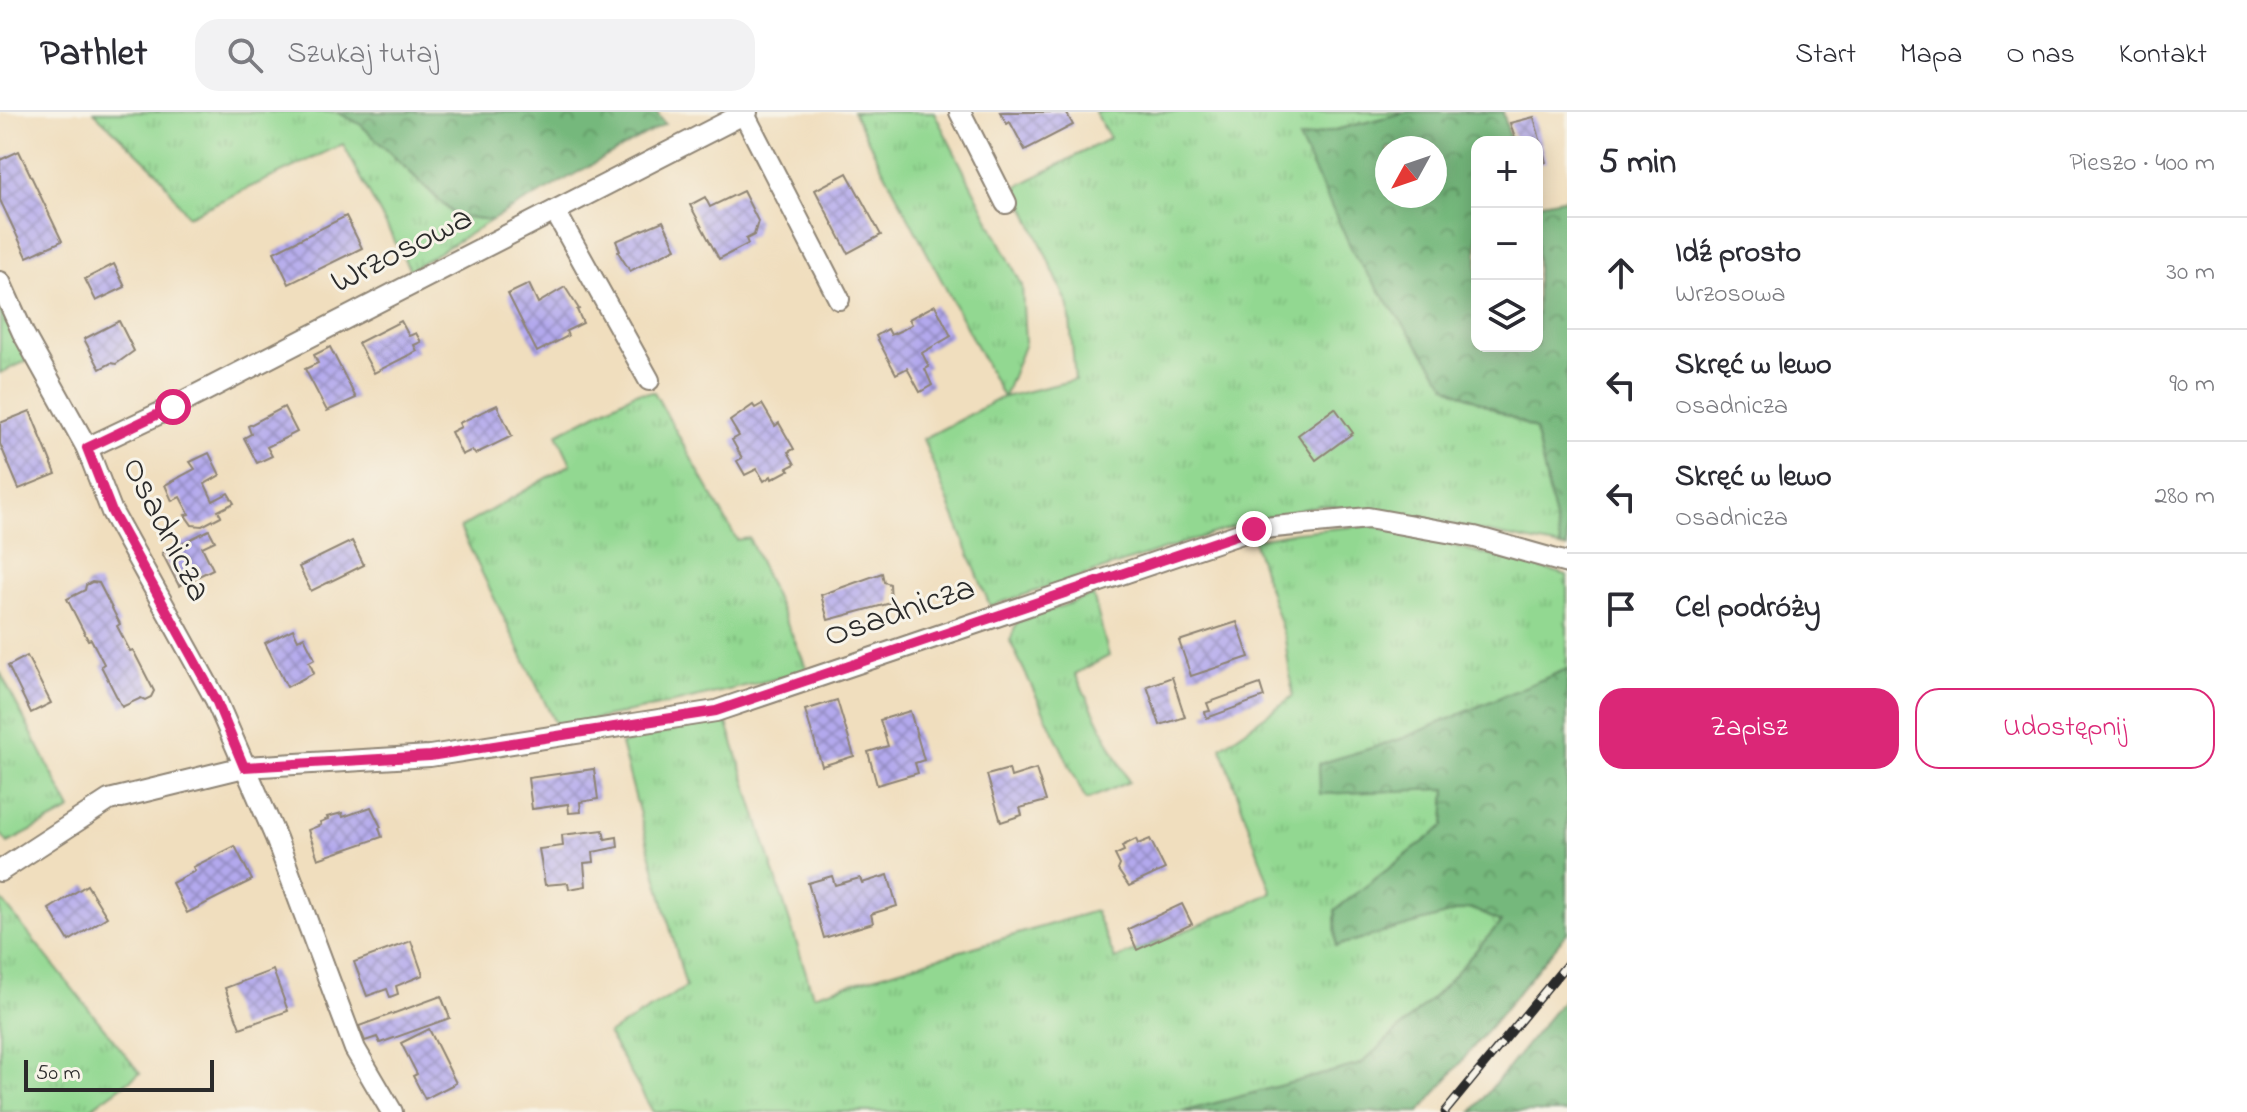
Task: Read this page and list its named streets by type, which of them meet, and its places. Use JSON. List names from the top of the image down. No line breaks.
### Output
{"streets":{"street":["Wrzosowa","Osadnicza"]},"crossings":[["Wrzosowa","Osadnicza"]],"scale_bar":"50 m","north":"bottom left","page":{"header":"Pathlet","search":"Szukaj tutaj","nav":["Start","Mapa","O nas","Kontakt"],"heading":["5 min","Pieszo · 400 m"],"map_buttons":["+","−"],"list":[["Idź prosto","Wrzosowa","30 m"],["Skręć w lewo","Osadnicza","90 m"],["Skręć w lewo","Osadnicza","280 m"],"Cel podróży"],"buttons":["Zapisz","Udostępnij"],"scale":"50 m"}}
